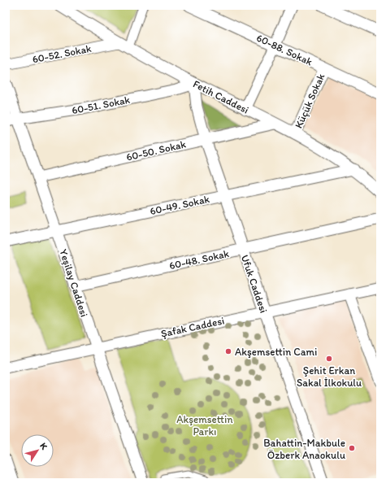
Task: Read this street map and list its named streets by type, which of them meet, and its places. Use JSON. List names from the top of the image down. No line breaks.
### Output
{"streets":{"street":["60-88. Sokak","60-52. Sokak","Fetih Caddesi","Küçük Sokak","60-51. Sokak","60-50. Sokak","60-49. Sokak","60-48. Sokak","Yeşilay Caddesi","Ufuk Caddesi","Şafak Caddesi"]},"crossings":[["60-88. Sokak","Küçük Sokak"],["60-52. Sokak","Fetih Caddesi"],["Fetih Caddesi","Küçük Sokak"],["Fetih Caddesi","60-51. Sokak"],["Fetih Caddesi","60-50. Sokak"],["Fetih Caddesi","60-49. Sokak"],["Fetih Caddesi","Ufuk Caddesi"],["60-51. Sokak","Yeşilay Caddesi"],["60-51. Sokak","Ufuk Caddesi"],["60-50. Sokak","Yeşilay Caddesi"],["60-50. Sokak","Ufuk Caddesi"],["60-49. Sokak","Yeşilay Caddesi"],["60-49. Sokak","Ufuk Caddesi"],["60-48. Sokak","Yeşilay Caddesi"],["60-48. Sokak","Ufuk Caddesi"],["Yeşilay Caddesi","Şafak Caddesi"],["Ufuk Caddesi","Şafak Caddesi"]],"parks":["Akşemsettin Parkı"],"places":["Akşemsettin Cami","Şehit Erkan Sakal İlkokulu","Bahattin-Makbule Özberk Anaokulu"],"north":"top right"}
